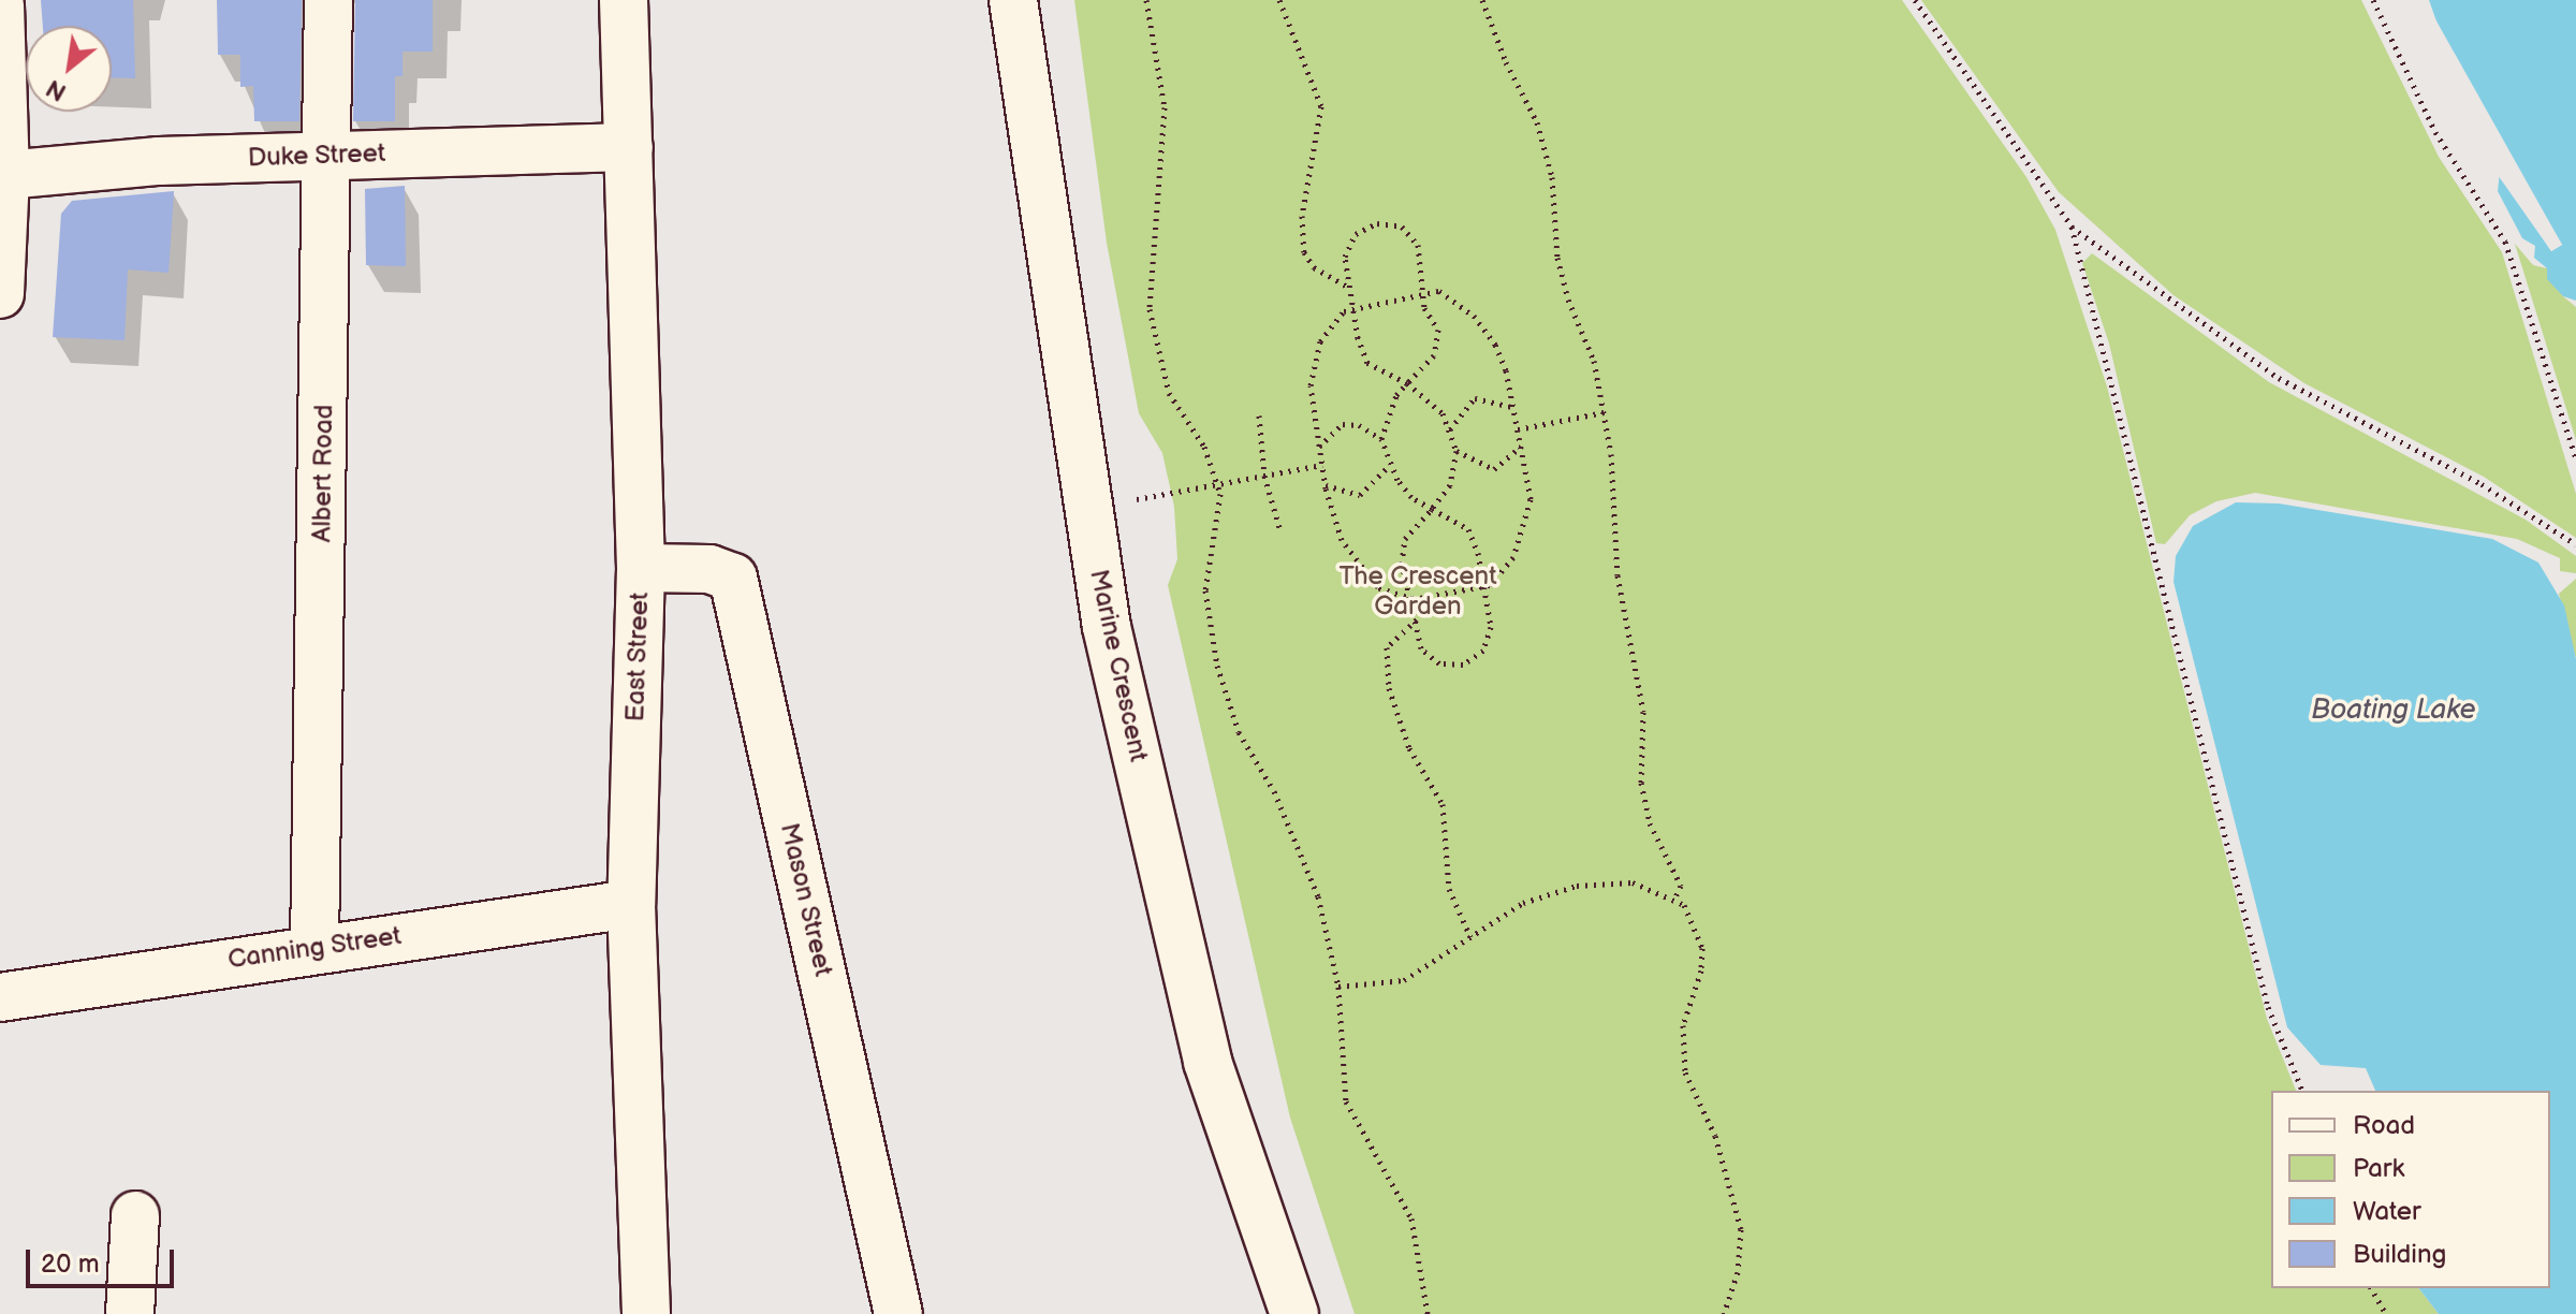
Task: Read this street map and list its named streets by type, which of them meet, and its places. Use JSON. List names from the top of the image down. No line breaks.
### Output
{"streets":{"street":["Duke Street","Albert Road","East Street","Marine Crescent","Mason Street","Canning Street"]},"crossings":[["Duke Street","Albert Road"],["Duke Street","East Street"],["Albert Road","Canning Street"],["East Street","Mason Street"],["East Street","Canning Street"]],"water":["Boating Lake"],"parks":["The Crescent Garden"],"legend":["Road","Park","Water","Building"],"scale_bar":"20 m","north":"bottom left"}
